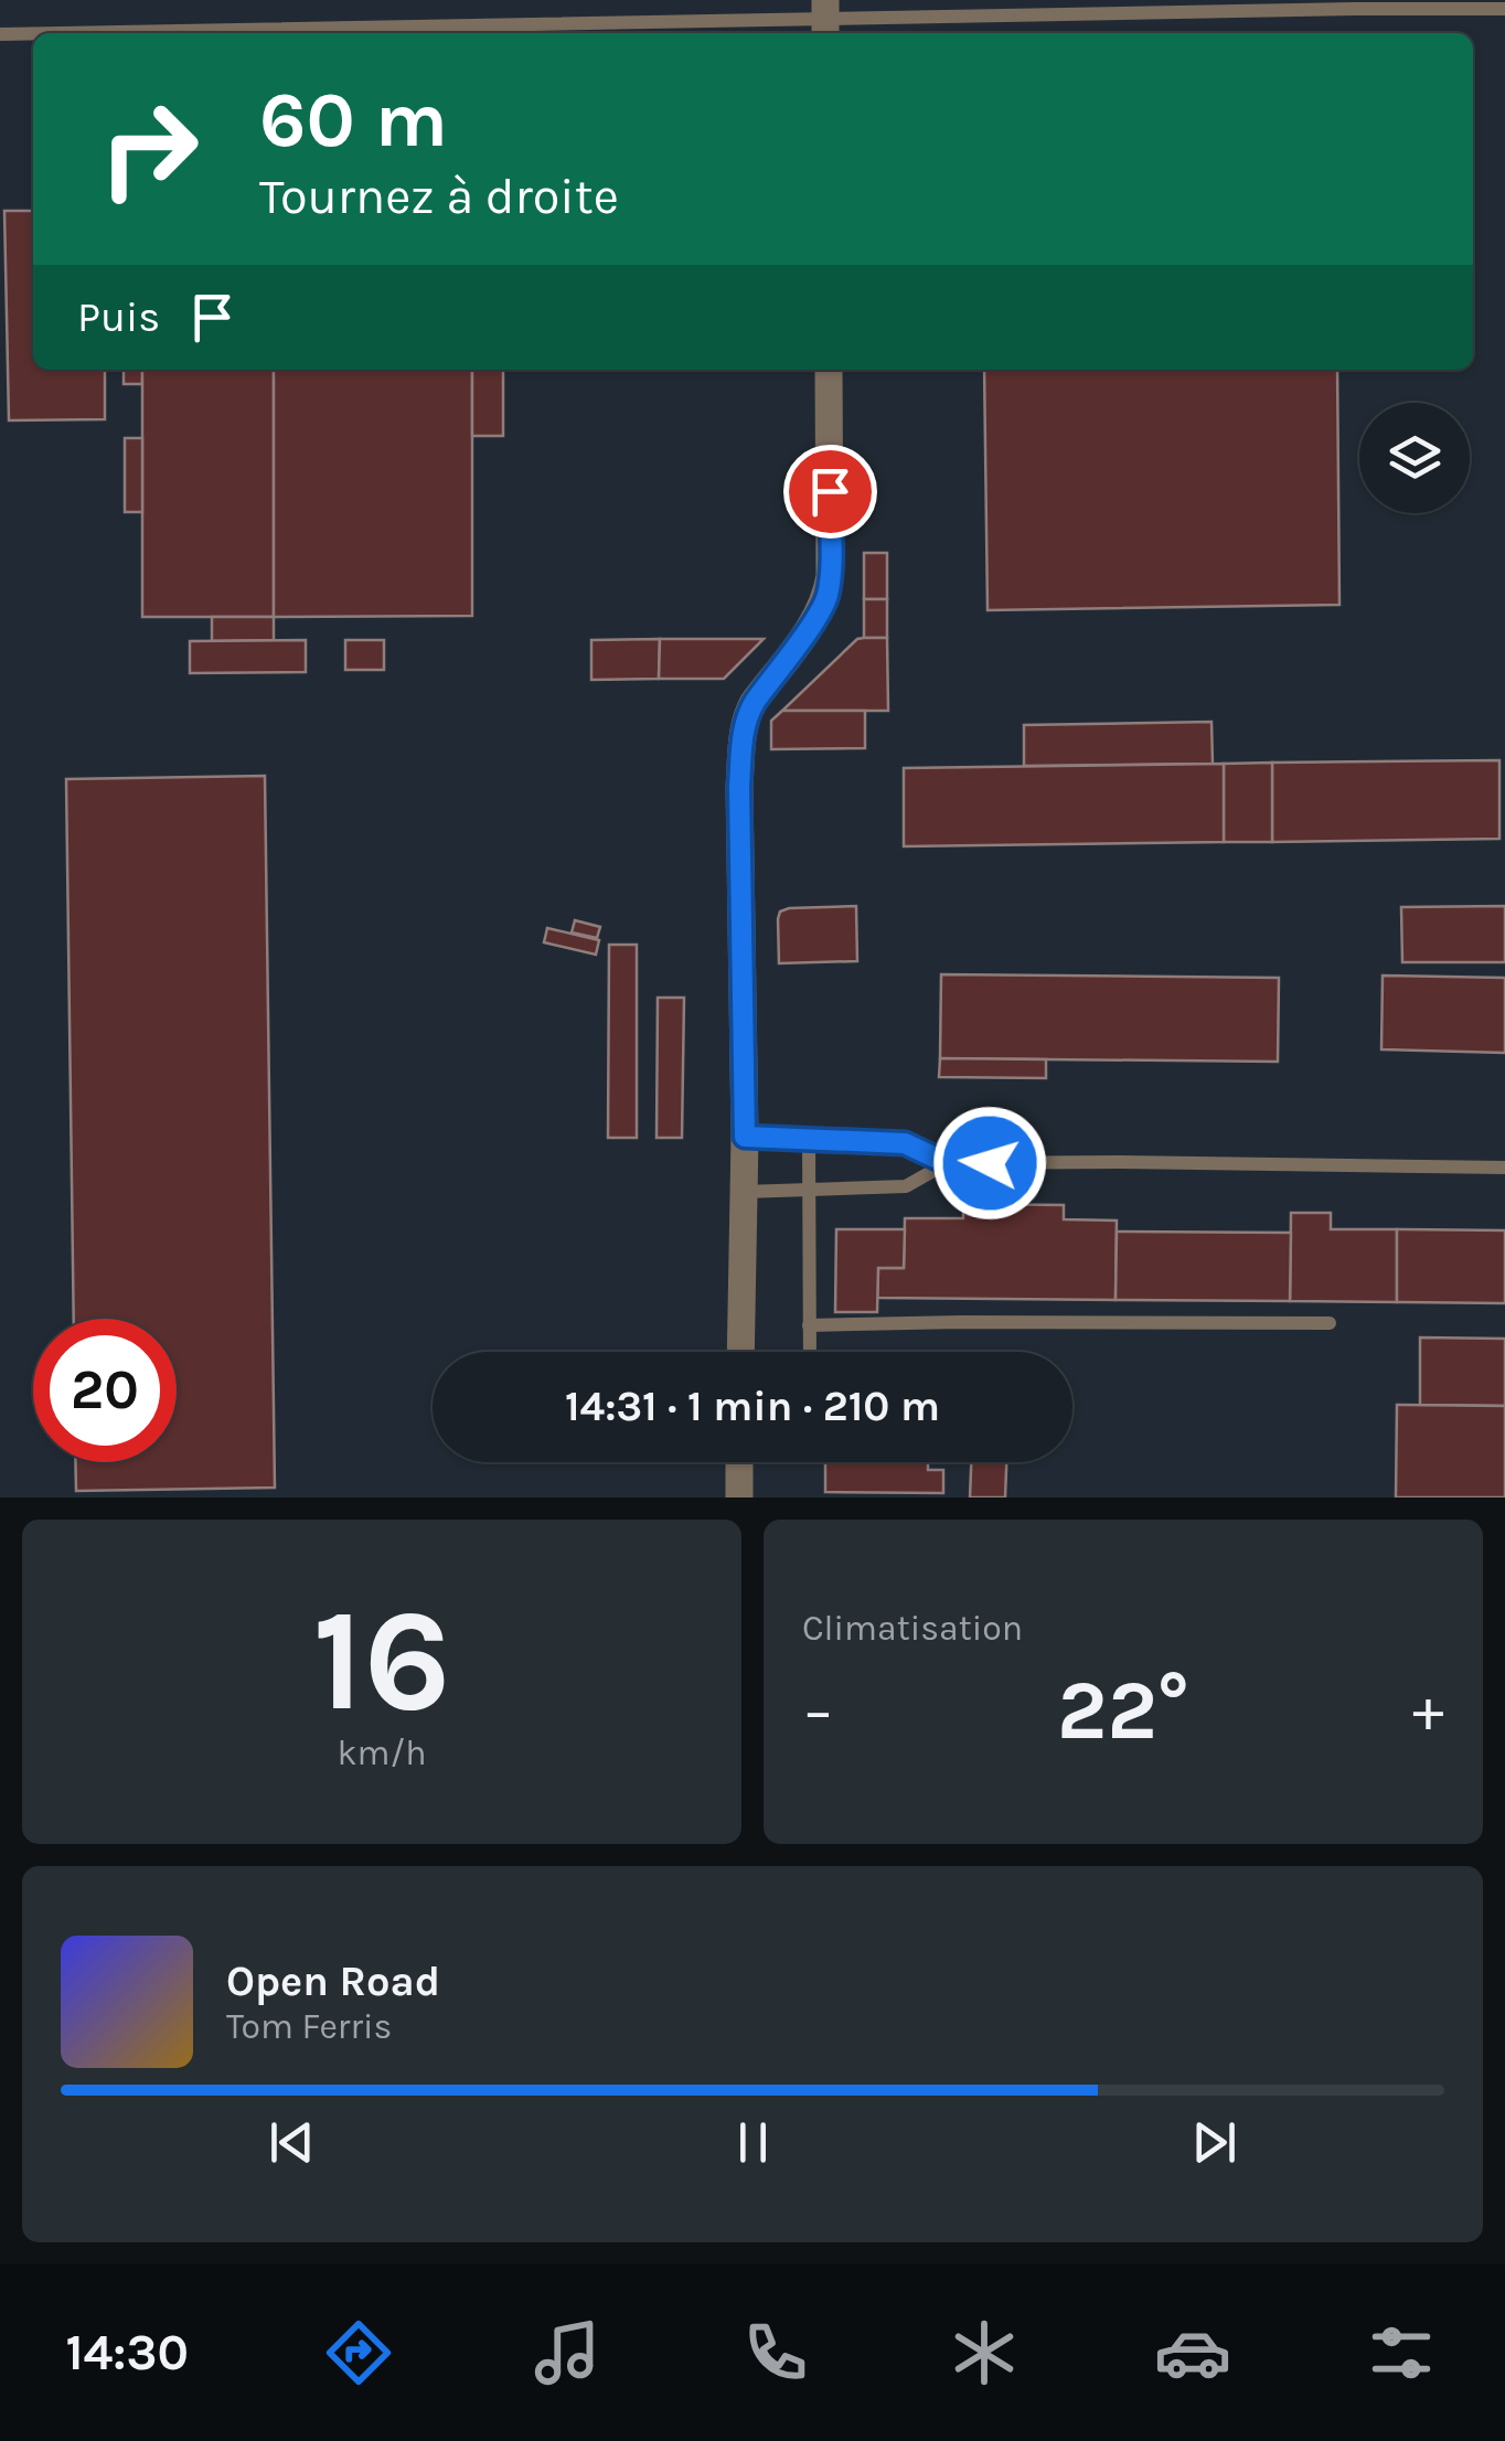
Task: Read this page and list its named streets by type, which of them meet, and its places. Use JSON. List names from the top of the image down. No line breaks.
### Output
{"page":{"turn":["60 m","Tournez à droite"],"then":"Puis","limit":"20","trip":"14:31 · 1 min · 210 m","tile":[["16","km/h"],"Climatisation"],"heat":["−","22°","+"],"song":["Open Road","Tom Ferris"],"tabs":"14:30"}}
